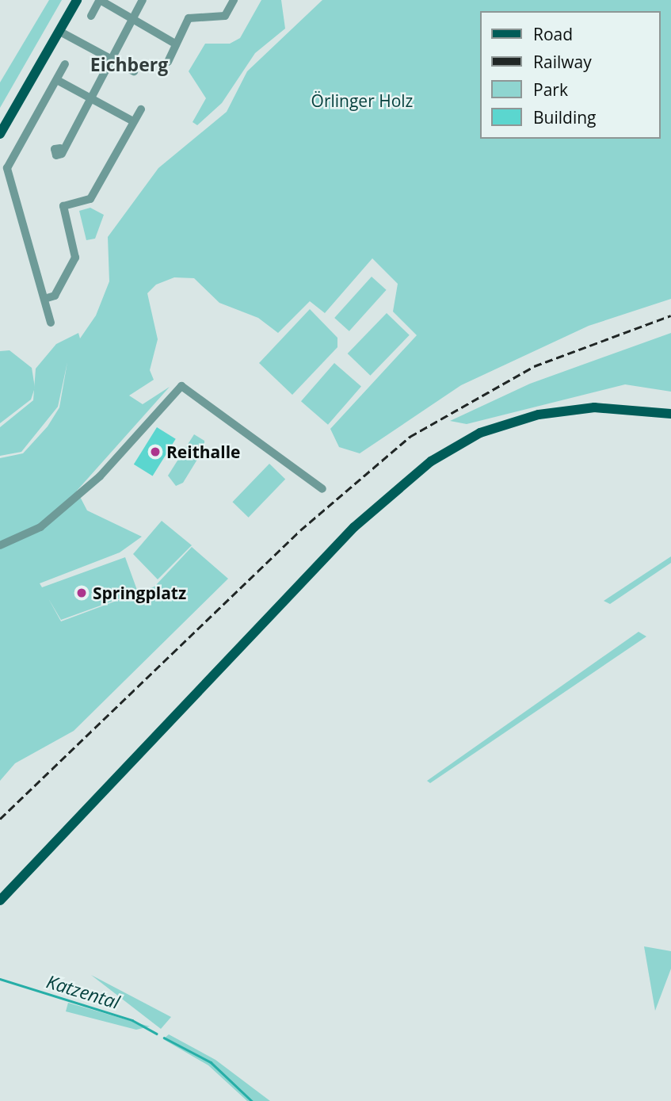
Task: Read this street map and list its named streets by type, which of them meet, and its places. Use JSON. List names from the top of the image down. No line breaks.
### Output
{"districts":["Eichberg"],"water":["Katzental"],"parks":["Örlinger Holz"],"places":["Reithalle","Springplatz"],"legend":["Road","Railway","Park","Building"]}
